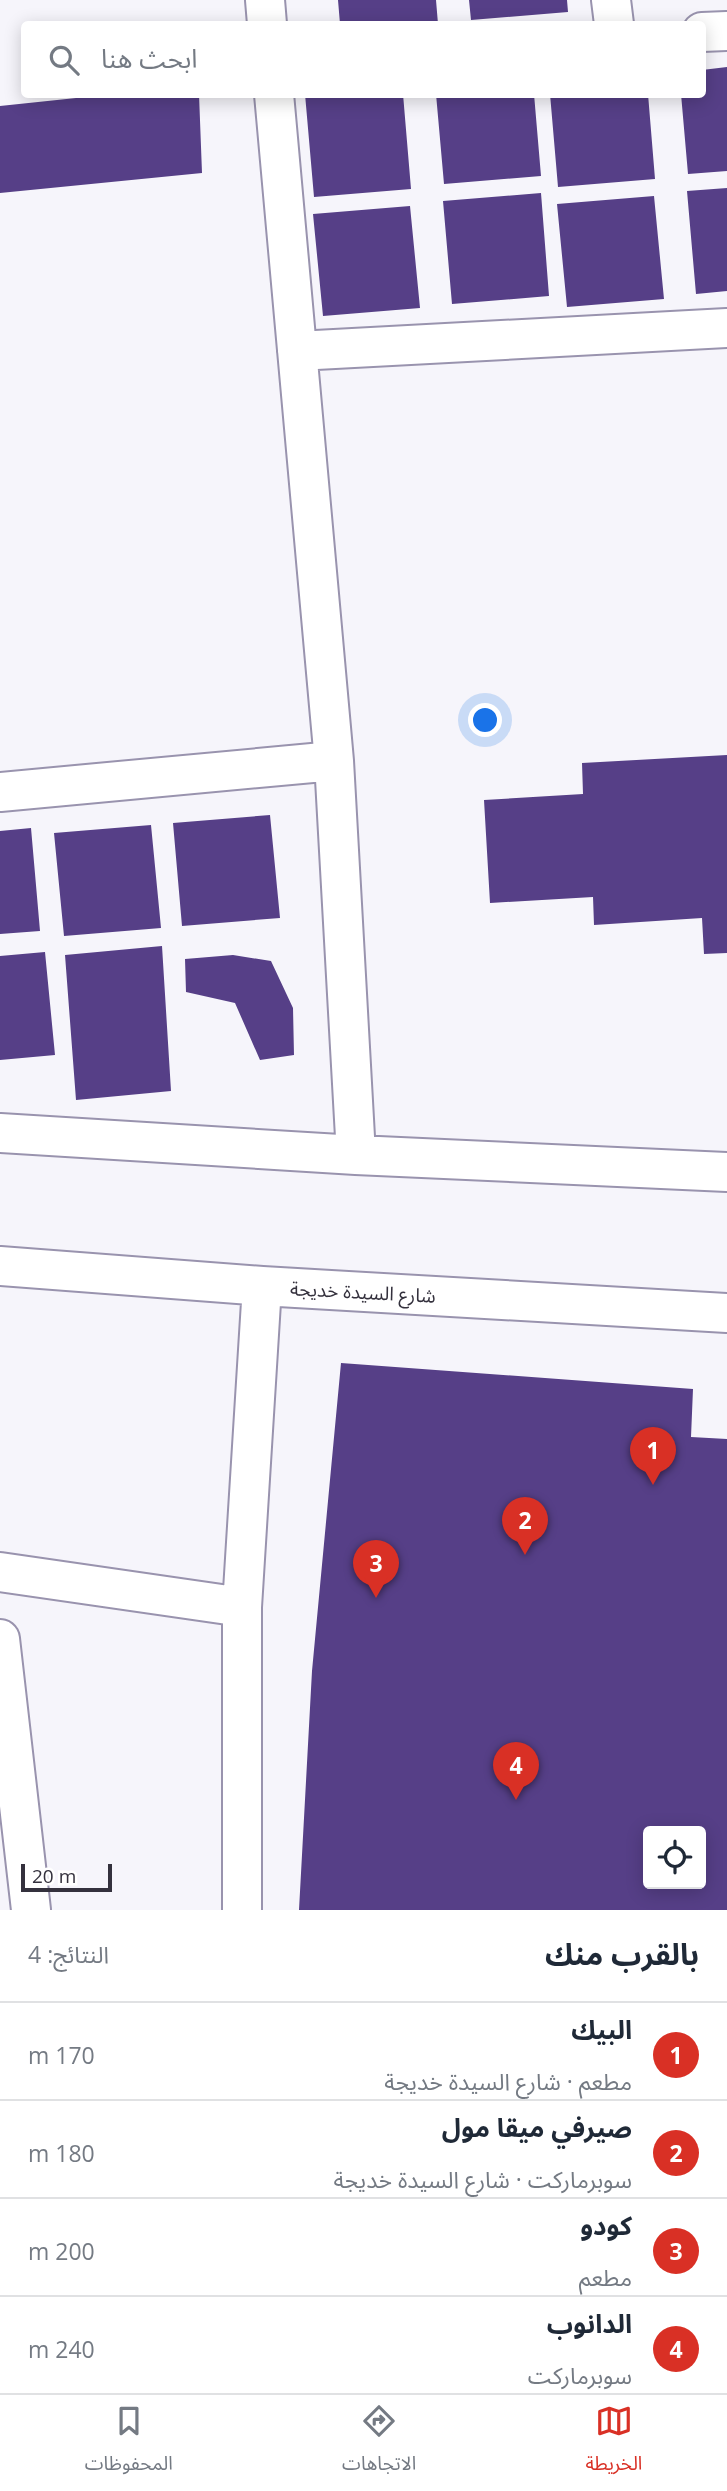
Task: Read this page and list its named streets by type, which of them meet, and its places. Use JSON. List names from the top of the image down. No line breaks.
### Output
{"streets":{"street":["شارع السيدة خديجة"]},"scale_bar":"20 m","page":{"search":"ابحث هنا","pins":["1","2","3","4"],"scale":"20 m","heading":["بالقرب منك","النتائج: 4"],"list":[{"mark":"1","name":"البيك","note":"مطعم · شارع السيدة خديجة","value":"170 m"},{"mark":"2","name":"صيرفي ميقا مول","note":"سوبرماركت · شارع السيدة خديجة","value":"180 m"},{"mark":"3","name":"كودو","note":"مطعم","value":"200 m"},{"mark":"4","name":"الدانوب","note":"سوبرماركت","value":"240 m"}],"nav":["الخريطة","الاتجاهات","المحفوظات"]}}
